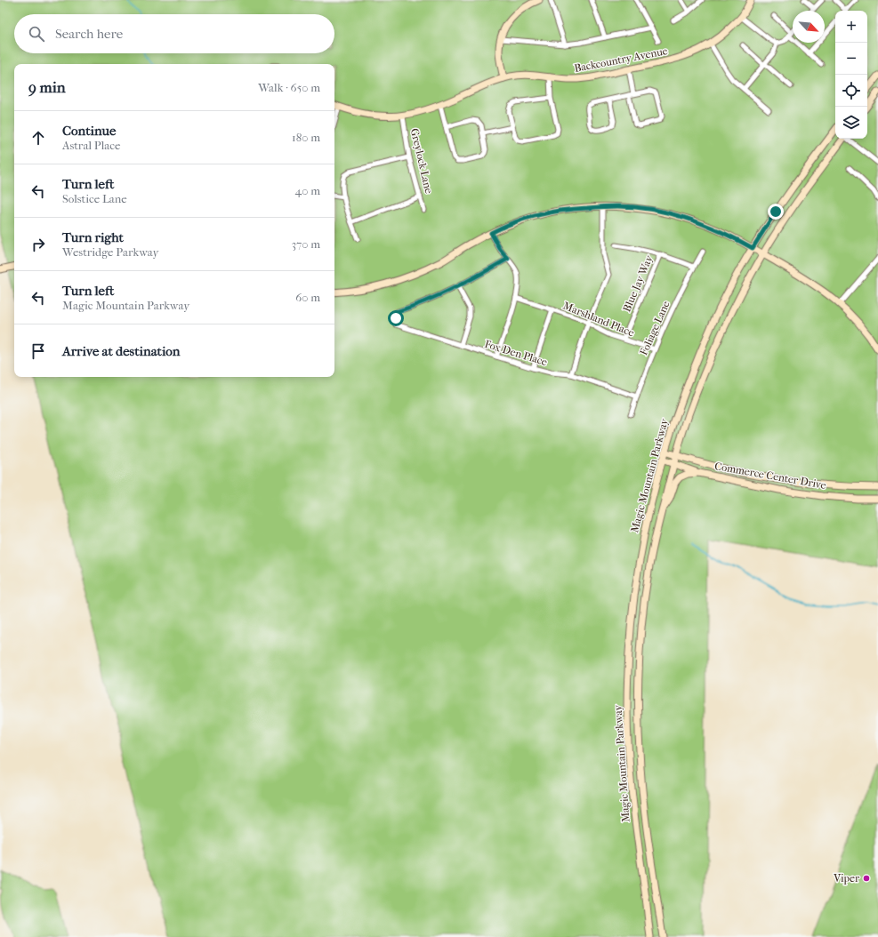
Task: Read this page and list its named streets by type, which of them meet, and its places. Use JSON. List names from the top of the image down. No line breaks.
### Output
{"streets":{"street":["Backcountry Avenue","Greylock Lane","Blue Jay Way","Marshland Place","Foliage Lane","Fox Den Place","Magic Mountain Parkway","Commerce Center Drive"]},"crossings":[["Backcountry Avenue","Greylock Lane"],["Blue Jay Way","Marshland Place"],["Marshland Place","Foliage Lane"],["Foliage Lane","Fox Den Place"],["Magic Mountain Parkway","Commerce Center Drive"]],"places":["Viper"],"north":"bottom right","page":{"map_buttons":["+","−"],"search":"Search here","heading":["9 min","Walk · 650 m"],"list":[["Continue","Astral Place","180 m"],["Turn left","Solstice Lane","40 m"],["Turn right","Westridge Parkway","370 m"],["Turn left","Magic Mountain Parkway","60 m"],"Arrive at destination"]}}
